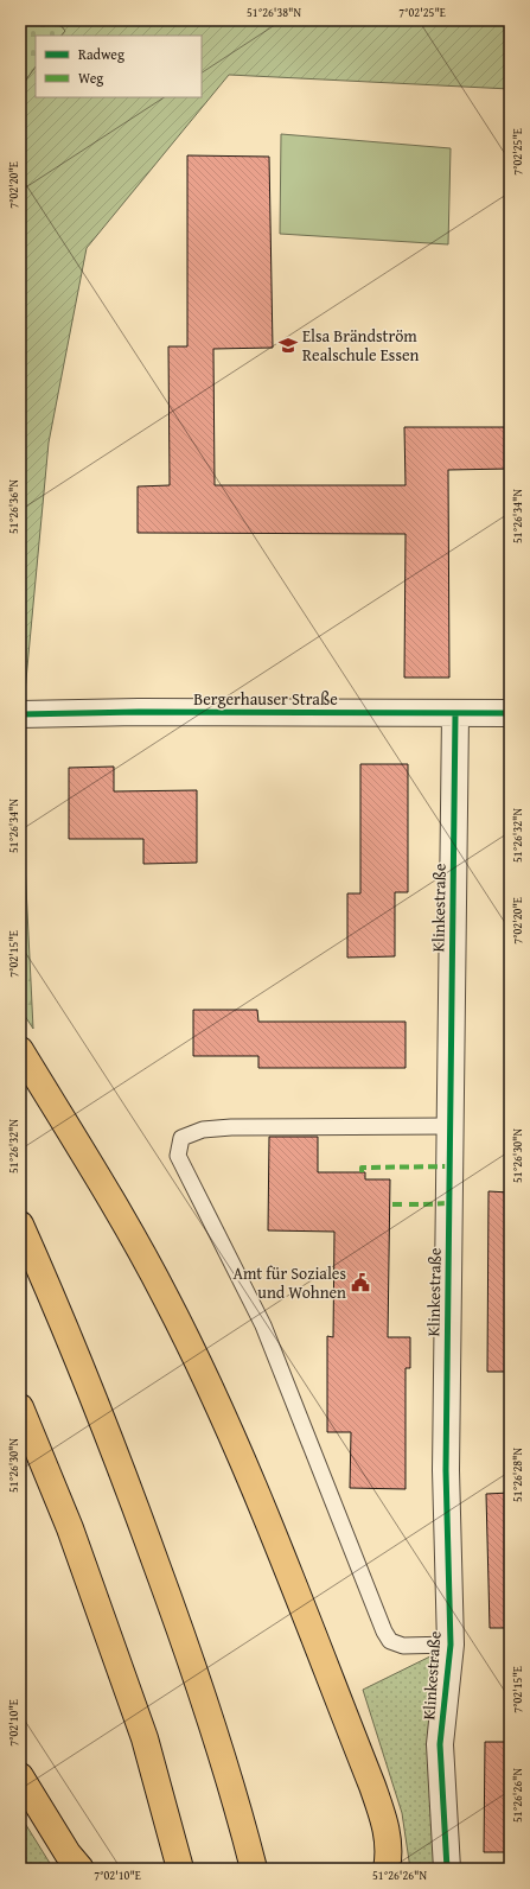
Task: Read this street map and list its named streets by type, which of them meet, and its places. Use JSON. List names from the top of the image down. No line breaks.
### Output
{"streets":{"street":["Bergerhauser Straße","Klinkestraße"]},"crossings":[["Bergerhauser Straße","Klinkestraße"]],"places":{"school or university":["Elsa Brändström Realschule Essen"],"public building":["Amt für Soziales und Wohnen"]},"legend":["Radweg","Weg"],"coordinates":["51°26'38\"N","7°02'25\"E","7°02'20\"E","51°26'36\"N","51°26'34\"N","51°26'32\"N","7°02'15\"E","51°26'30\"N","51°26'28\"N","7°02'10\"E","51°26'26\"N"]}
